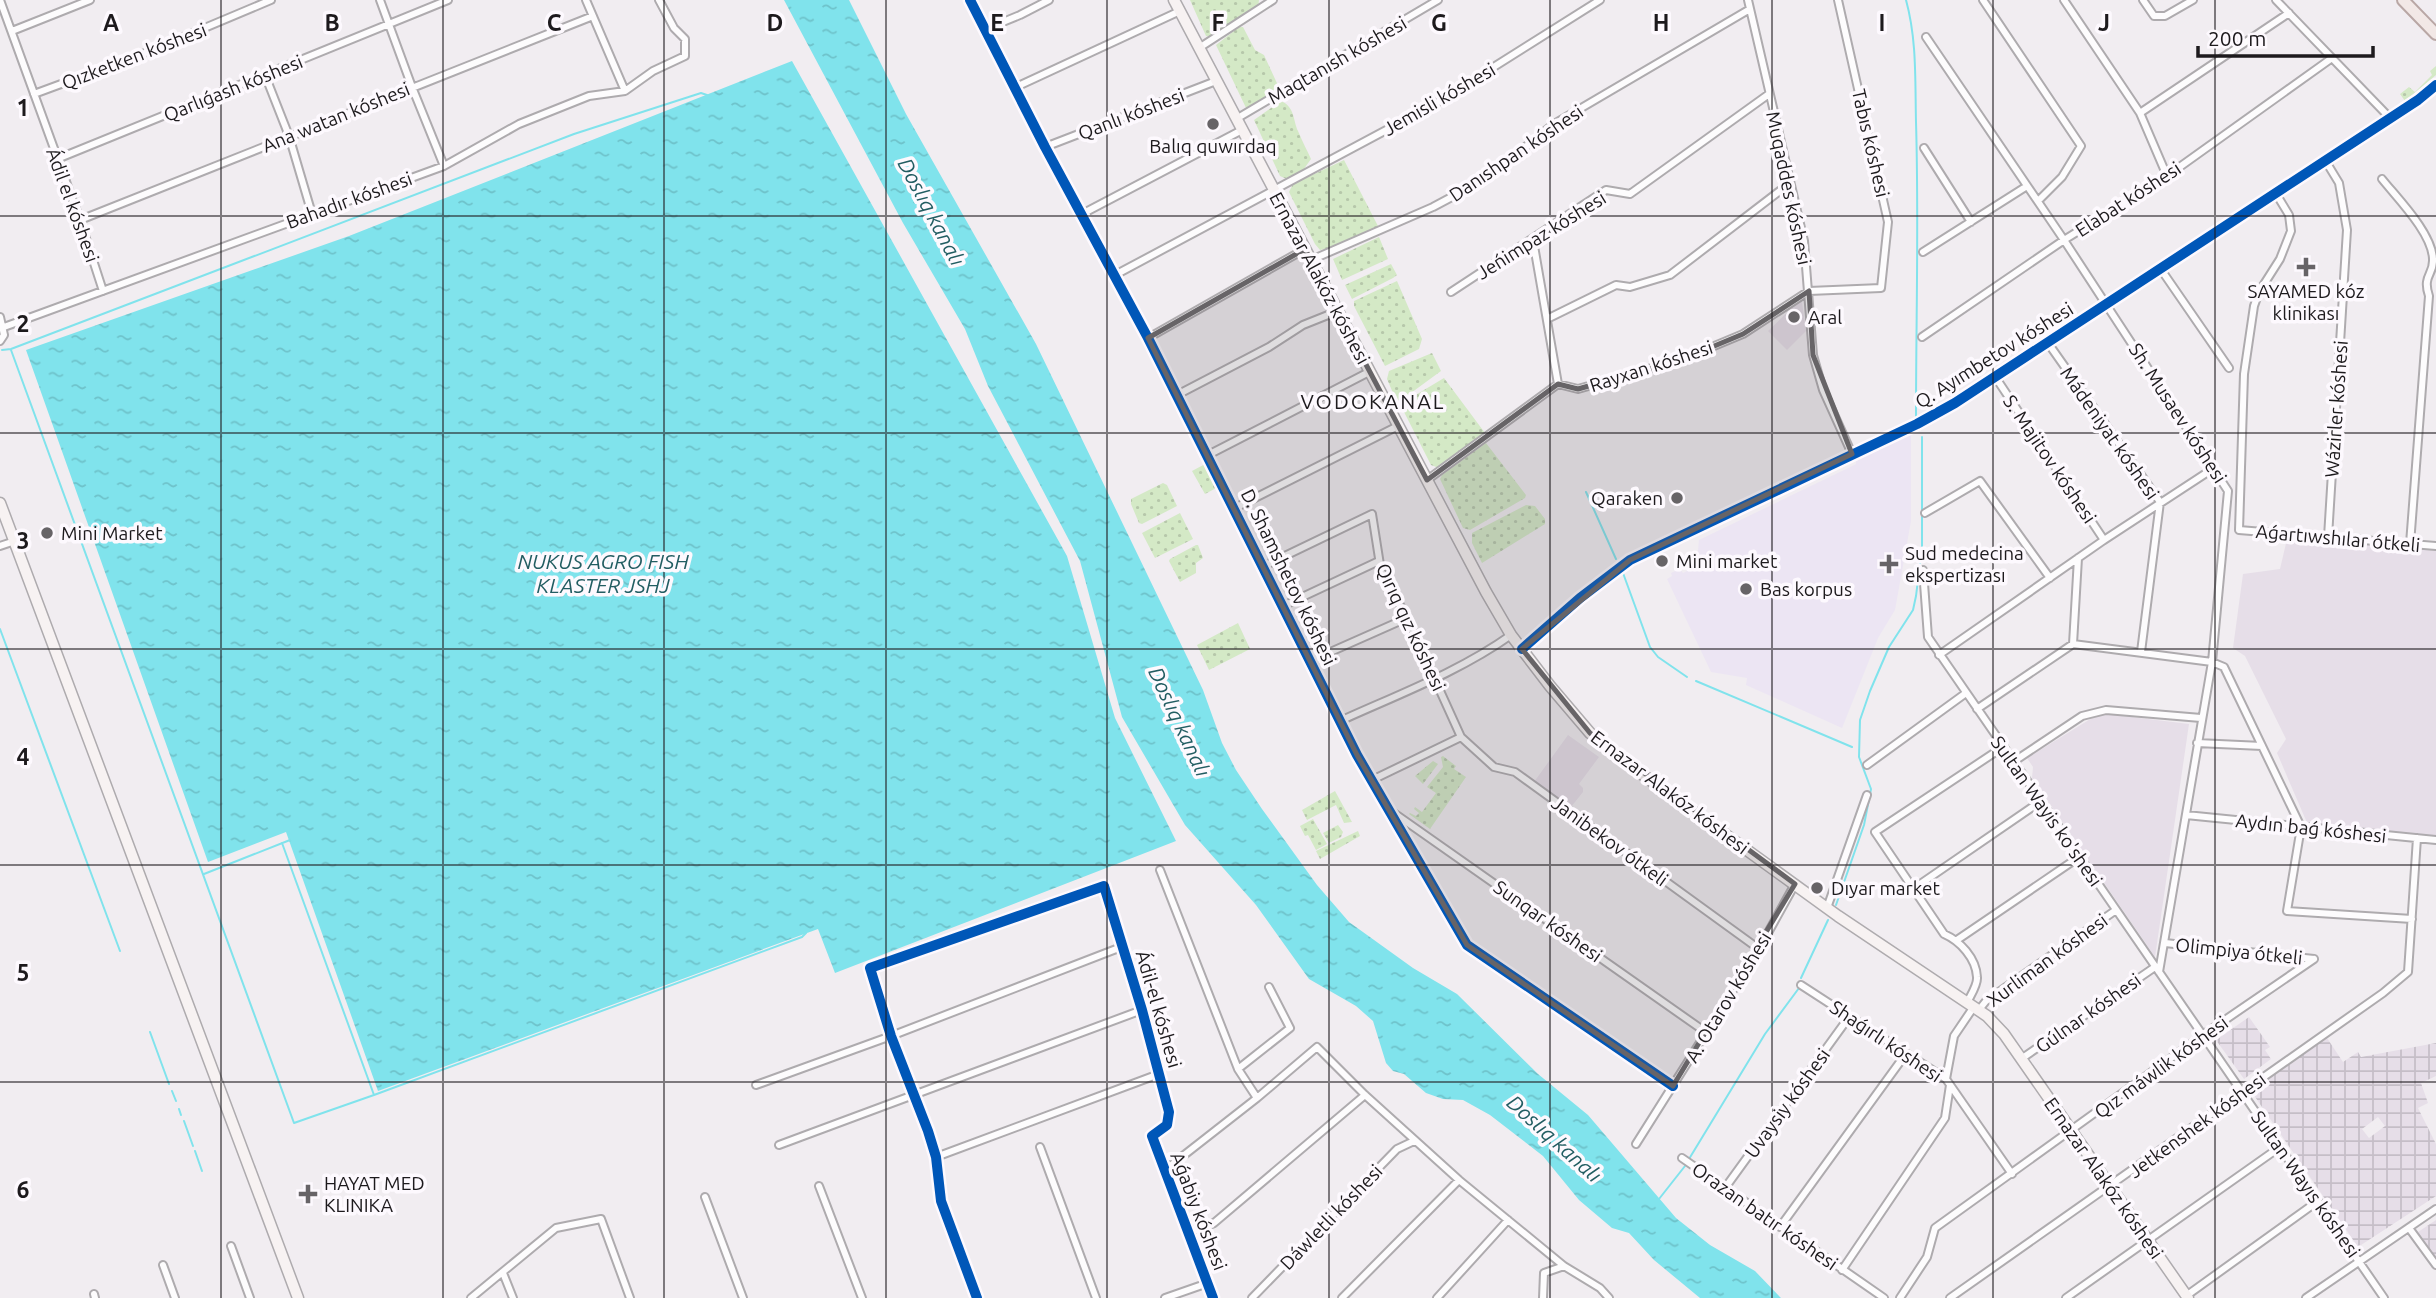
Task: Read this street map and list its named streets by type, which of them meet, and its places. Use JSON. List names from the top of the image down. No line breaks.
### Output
{"streets":{"main road":["Ernazar Alakóz kóshesi","Q. Ayımbetov kóshesi"],"street":["Qızketken kóshesi","Maqtanısh kóshesi","Qarlıǵash kóshesi","Jemisli kóshesi","Qanlı kóshesi","Ana watan kóshesi","Tabıs kóshesi","Danıshpan kóshesi","Muqaddes kóshesi","Elabat kóshesi","Bahadır kóshesi","Ádil el kóshesi","Jeńimpaz kóshesi","Rayxan kóshesi","Wázirler kóshesi","Sh. Musaev kóshesi","Mádeniyat kóshesi","S. Majitov kóshesi","Aǵartıwshılar ótkeli","D. Shamshetov kóshesi","Qırıq qız kóshesi","Sultan Wayis ko'shesi","Aydın baǵ kóshesi","Janibekov ótkeli","Sunqar kóshesi","Olimpiya ótkeli","Xurliman kóshesi","A. Otarov kóshesi","Ádil-el kóshesi","Gúlnar kóshesi","Shaǵırlı kóshesi","Qız máwlik kóshesi","Uvaysiy kóshesi","Jetkenshek kóshesi","Sultan Wayıs kóshesi","Aǵabiy kóshesi","Orazan batır kóshesi","Dáwletli kóshesi"]},"crossings":[["Qızketken kóshesi","Ádil el kóshesi"],["Maqtanısh kóshesi","Ernazar Alakóz kóshesi"],["Qarlıǵash kóshesi","Ádil el kóshesi"],["Jemisli kóshesi","Ernazar Alakóz kóshesi"],["Jemisli kóshesi","D. Shamshetov kóshesi"],["Qanlı kóshesi","Ernazar Alakóz kóshesi"],["Qanlı kóshesi","D. Shamshetov kóshesi"],["Ana watan kóshesi","Ádil el kóshesi"],["Tabıs kóshesi","Muqaddes kóshesi"],["Tabıs kóshesi","Rayxan kóshesi"],["Danıshpan kóshesi","Muqaddes kóshesi"],["Danıshpan kóshesi","Ernazar Alakóz kóshesi"],["Muqaddes kóshesi","Jeńimpaz kóshesi"],["Muqaddes kóshesi","Q. Ayımbetov kóshesi"],["Muqaddes kóshesi","Rayxan kóshesi"],["Elabat kóshesi","Sh. Musaev kóshesi"],["Bahadır kóshesi","Ádil el kóshesi"],["Ernazar Alakóz kóshesi","Q. Ayımbetov kóshesi"],["Ernazar Alakóz kóshesi","Xurliman kóshesi"],["Ernazar Alakóz kóshesi","A. Otarov kóshesi"],["Ernazar Alakóz kóshesi","Gúlnar kóshesi"],["Ernazar Alakóz kóshesi","Qız máwlik kóshesi"],["Ernazar Alakóz kóshesi","Jetkenshek kóshesi"],["Q. Ayımbetov kóshesi","Wázirler kóshesi"],["Q. Ayımbetov kóshesi","Sh. Musaev kóshesi"],["Q. Ayımbetov kóshesi","Mádeniyat kóshesi"],["Q. Ayımbetov kóshesi","S. Majitov kóshesi"],["Q. Ayımbetov kóshesi","Aǵartıwshılar ótkeli"],["Wázirler kóshesi","Aǵartıwshılar ótkeli"],["Sh. Musaev kóshesi","Sultan Wayis ko'shesi"],["Sh. Musaev kóshesi","Aydın baǵ kóshesi"],["Sh. Musaev kóshesi","Olimpiya ótkeli"],["Sh. Musaev kóshesi","Gúlnar kóshesi"],["Sh. Musaev kóshesi","Sultan Wayıs kóshesi"],["D. Shamshetov kóshesi","Qırıq qız kóshesi"],["D. Shamshetov kóshesi","Sunqar kóshesi"],["D. Shamshetov kóshesi","A. Otarov kóshesi"],["Qırıq qız kóshesi","Janibekov ótkeli"],["Sultan Wayis ko'shesi","Xurliman kóshesi"],["Sultan Wayis ko'shesi","Gúlnar kóshesi"],["Sultan Wayis ko'shesi","Sultan Wayıs kóshesi"],["Janibekov ótkeli","A. Otarov kóshesi"],["Sunqar kóshesi","A. Otarov kóshesi"],["Olimpiya ótkeli","Qız máwlik kóshesi"],["Ádil-el kóshesi","Aǵabiy kóshesi"],["Gúlnar kóshesi","Sultan Wayıs kóshesi"],["Shaǵırlı kóshesi","Qız máwlik kóshesi"],["Shaǵırlı kóshesi","Uvaysiy kóshesi"],["Qız máwlik kóshesi","Sultan Wayıs kóshesi"],["Uvaysiy kóshesi","Orazan batır kóshesi"],["Jetkenshek kóshesi","Sultan Wayıs kóshesi"]],"districts":["VODOKANAL"],"water":["Doslıq kanalı","NUKUS AGRO FISH KLASTER JSHJ"],"places":{"other":["Balıq quwırdaq","Aral","Qaraken","Mini Market","Mini market","Bas korpus","Dıyar market"],"health":["SAYAMED kóz klinikası","Sud medecina ekspertizası","HAYAT MED KLINIKA"]},"scale_bar":"200 m","grid":{"columns":["A","B","C","D","E","F","G","H","I","J"],"rows":["1","2","3","4","5","6"]}}
